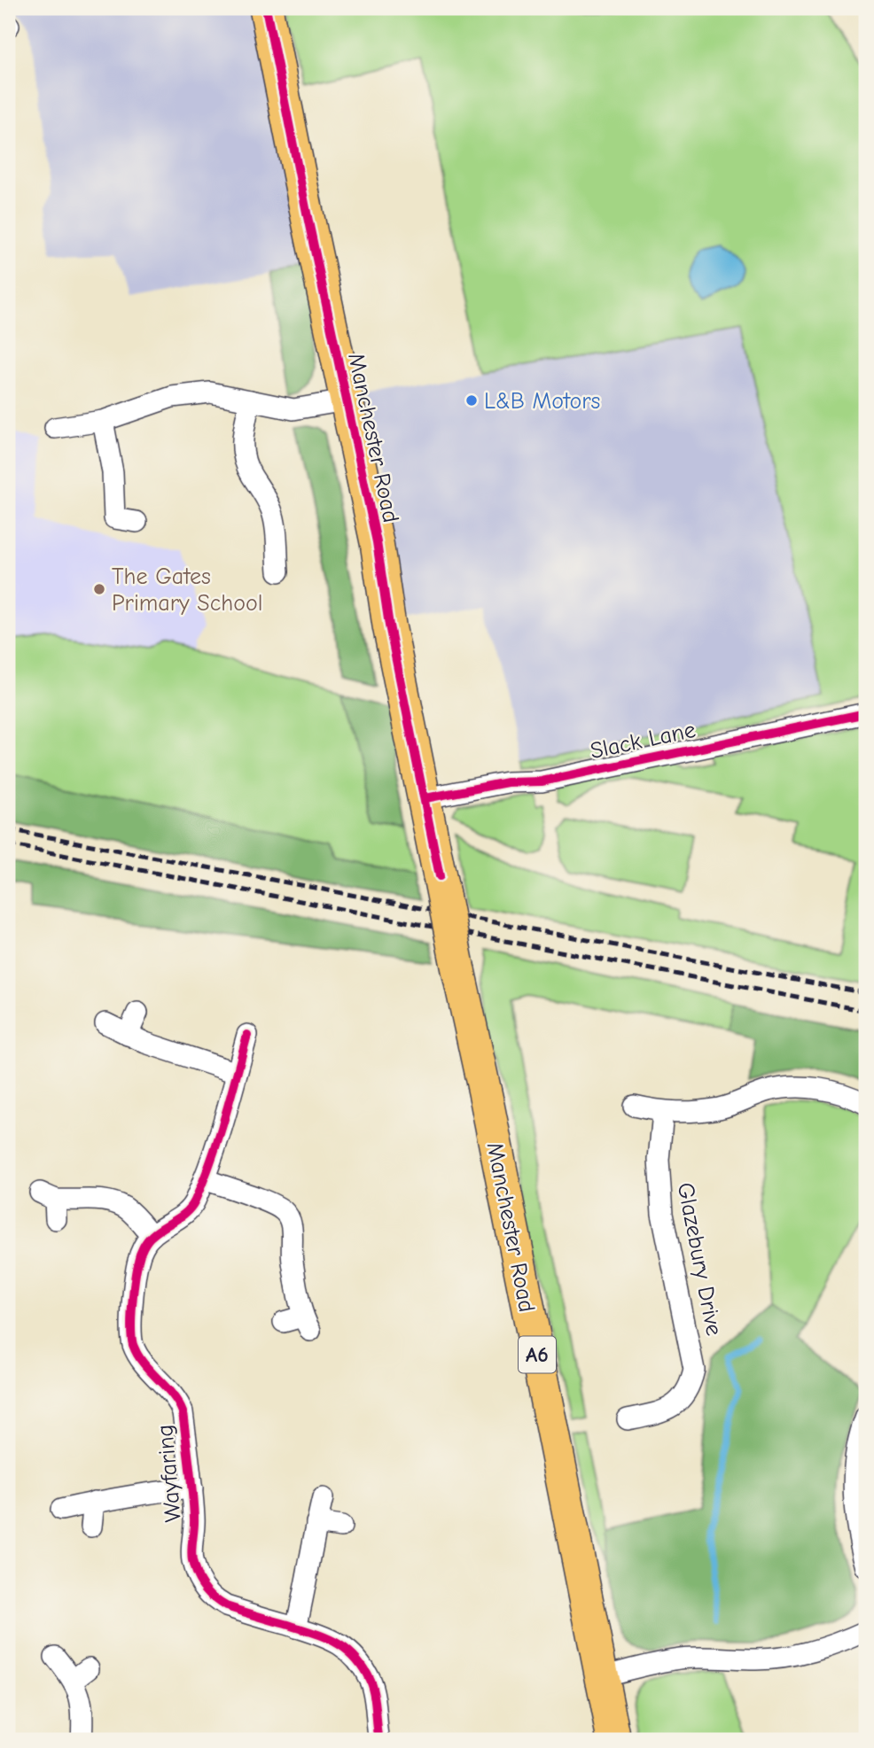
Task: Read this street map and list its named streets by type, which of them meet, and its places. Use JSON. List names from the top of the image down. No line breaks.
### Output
{"streets":{"main road":["Manchester Road","A6"],"street":["Slack Lane","Glazebury Drive","Wayfaring"]},"crossings":[["Manchester Road","Slack Lane"]],"places":["L&B Motors","The Gates Primary School"]}
